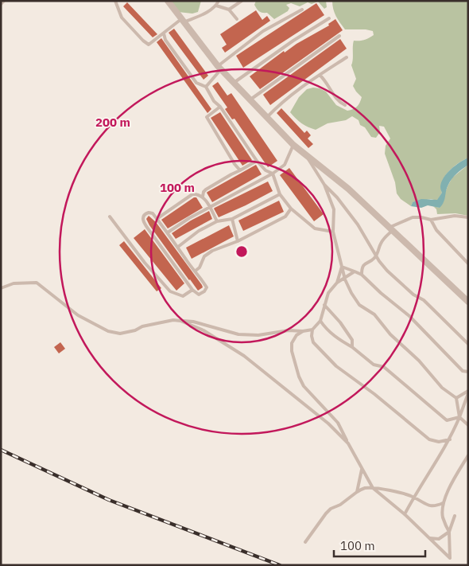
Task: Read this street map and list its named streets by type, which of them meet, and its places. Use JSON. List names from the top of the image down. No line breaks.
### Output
{"scale_bar":"100 m","rings":["200 m","100 m"]}
